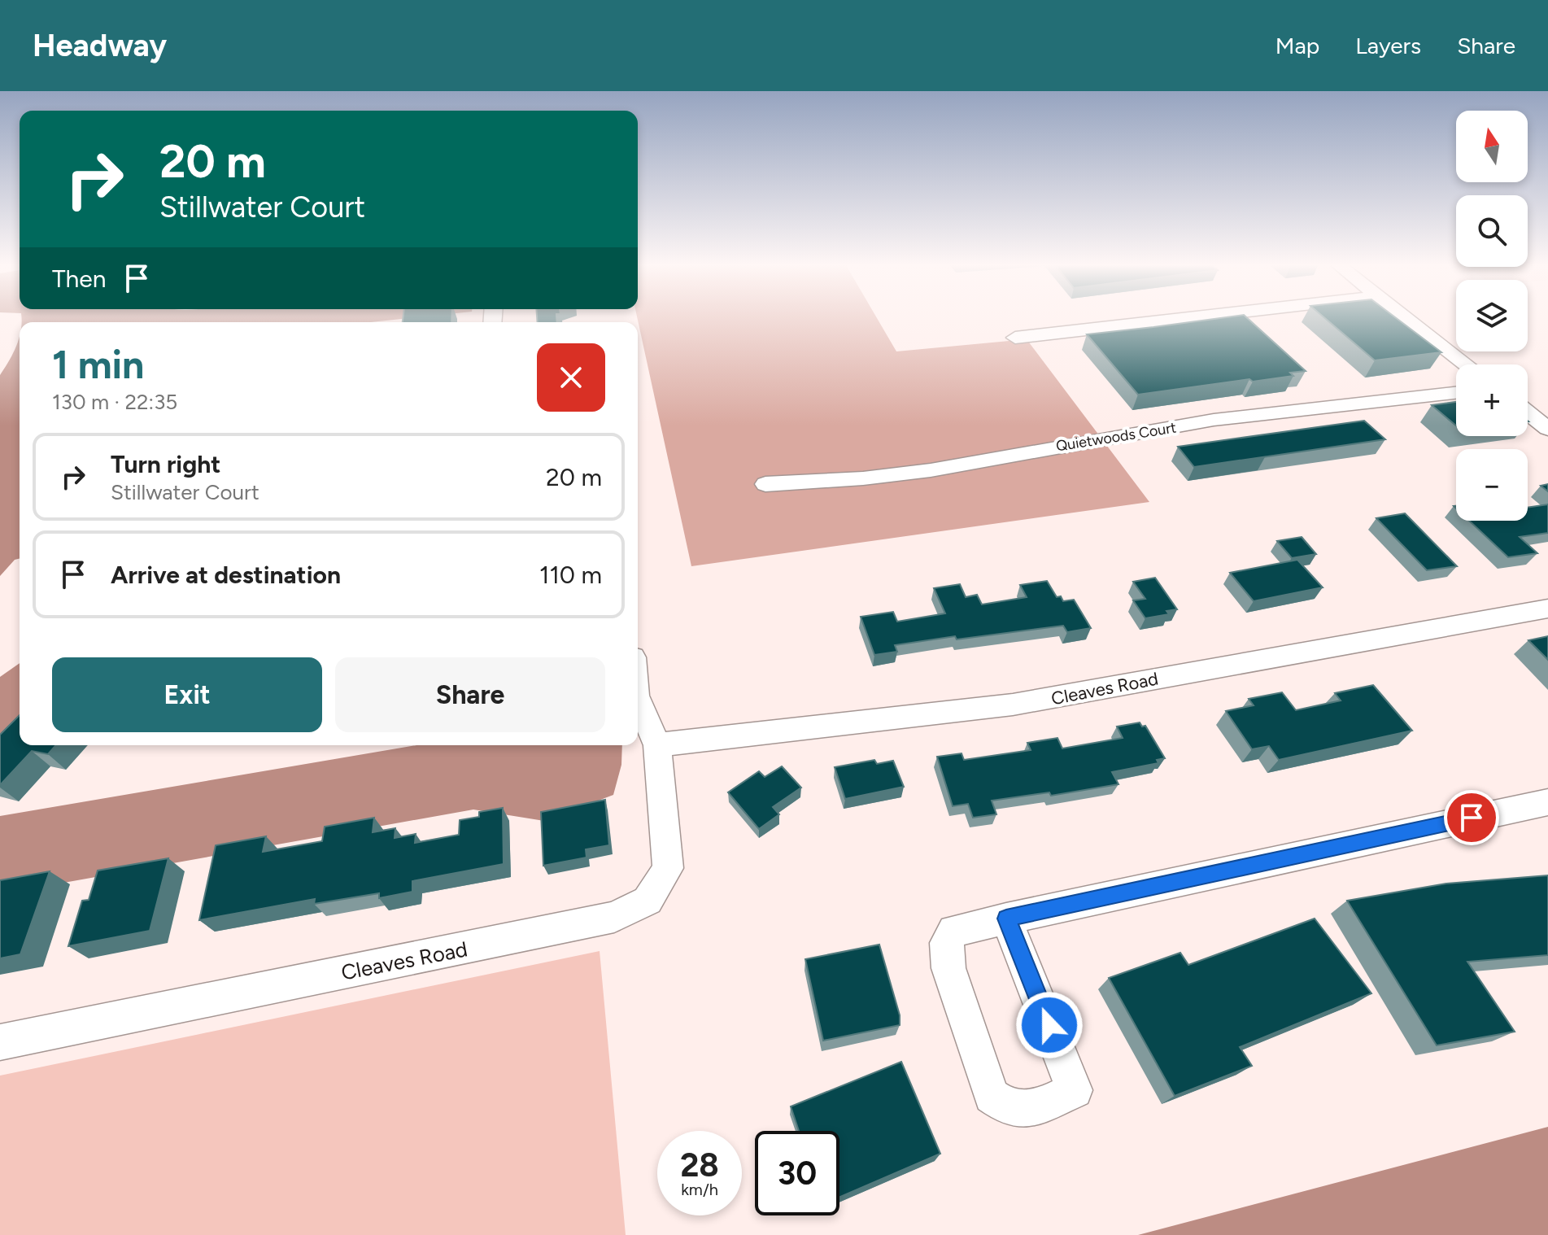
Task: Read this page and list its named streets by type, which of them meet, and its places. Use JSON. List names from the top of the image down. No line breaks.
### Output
{"streets":{"street":["Quietwoods Court","Cleaves Road"]},"north":"top","page":{"header":"Headway","nav":["Map","Layers","Share"],"map_buttons":["+","−"],"turn":["20 m","Stillwater Court"],"then":"Then","heading":["1 min","130 m · 22:35"],"list":[{"name":"Turn right","note":"Stillwater Court","value":"20 m"},{"name":"Arrive at destination","value":"110 m"}],"buttons":["Exit","Share"],"speed":"28 km/h","limit":"30"}}
